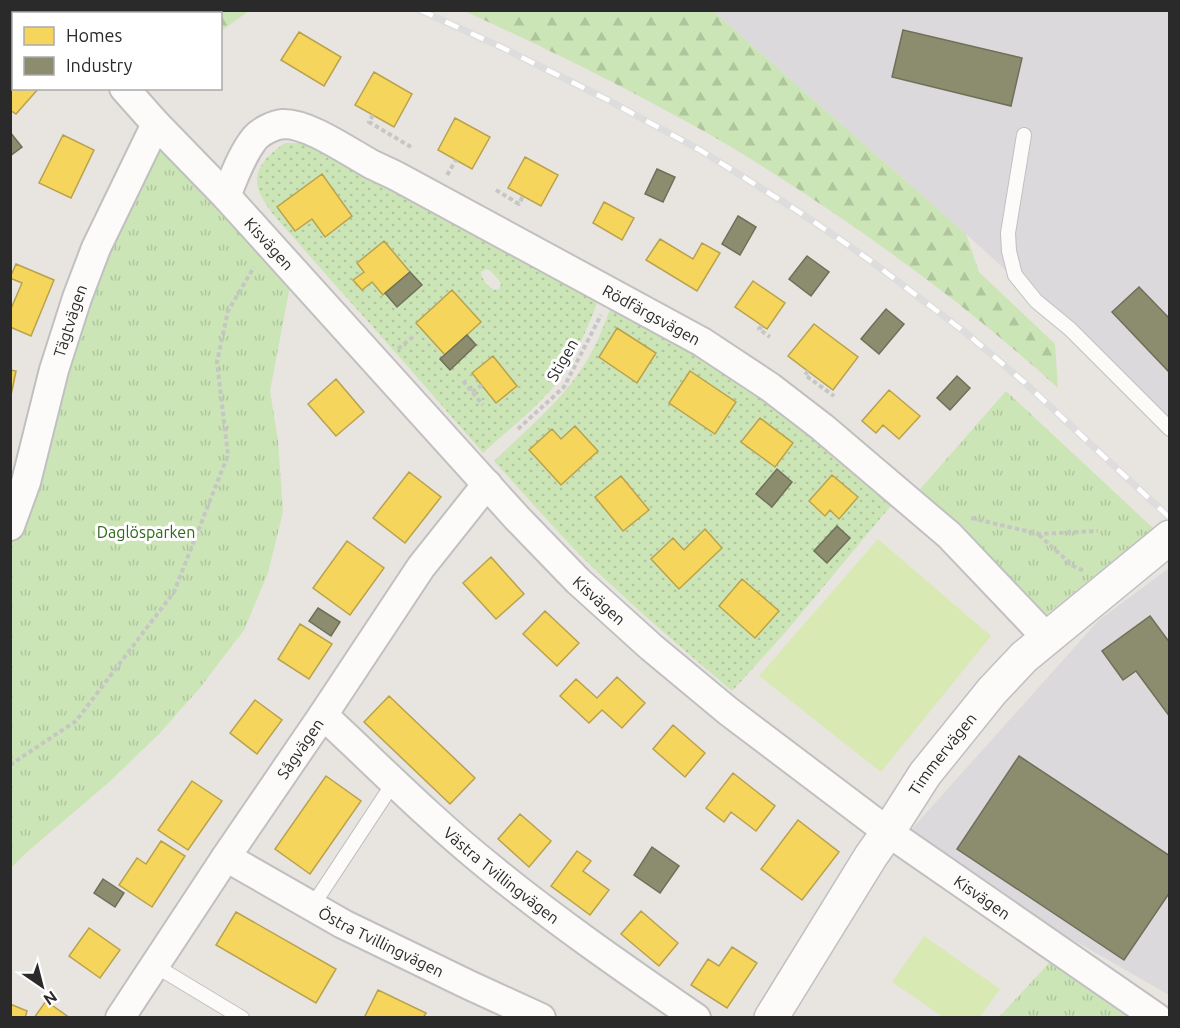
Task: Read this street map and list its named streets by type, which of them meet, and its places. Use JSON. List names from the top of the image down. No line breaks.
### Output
{"streets":{"street":["Kisvägen","Rödfärgsvägen","Tägtvägen","Sågvägen","Timmervägen","Västra Tvillingvägen","Östra Tvillingvägen"],"path":["Stigen"]},"crossings":[["Kisvägen","Rödfärgsvägen"],["Kisvägen","Tägtvägen"],["Kisvägen","Sågvägen"],["Kisvägen","Timmervägen"],["Rödfärgsvägen","Stigen"],["Rödfärgsvägen","Timmervägen"],["Sågvägen","Västra Tvillingvägen"],["Sågvägen","Östra Tvillingvägen"]],"parks":["Daglösparken"],"legend":["Homes","Industry"],"north":"bottom right"}
